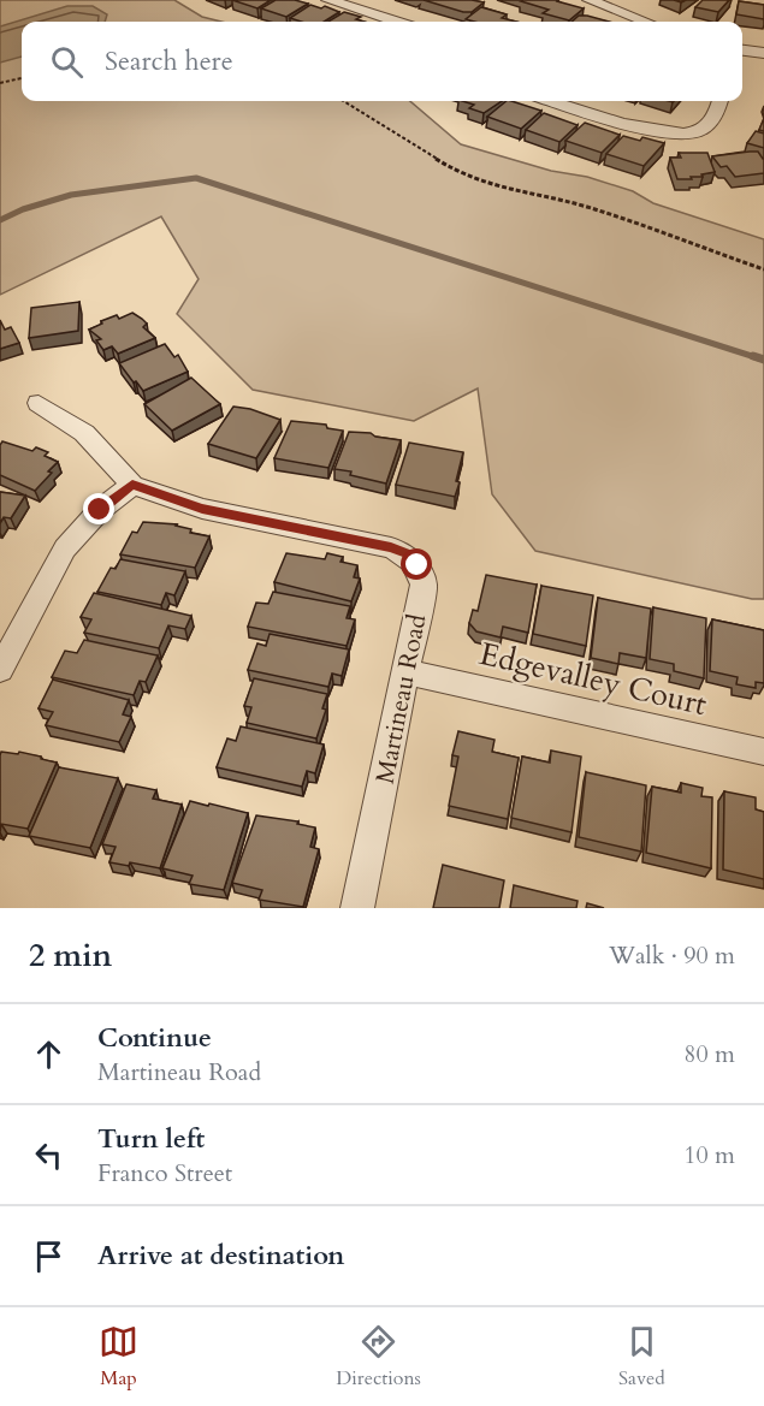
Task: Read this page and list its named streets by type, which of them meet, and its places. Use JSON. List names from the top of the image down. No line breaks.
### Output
{"streets":{"street":["Edgevalley Court","Martineau Road"]},"crossings":[["Edgevalley Court","Martineau Road"]],"page":{"search":"Search here","heading":["2 min","Walk · 90 m"],"list":[["Continue","Martineau Road","80 m"],["Turn left","Franco Street","10 m"],"Arrive at destination"],"nav":["Map","Directions","Saved"]}}
